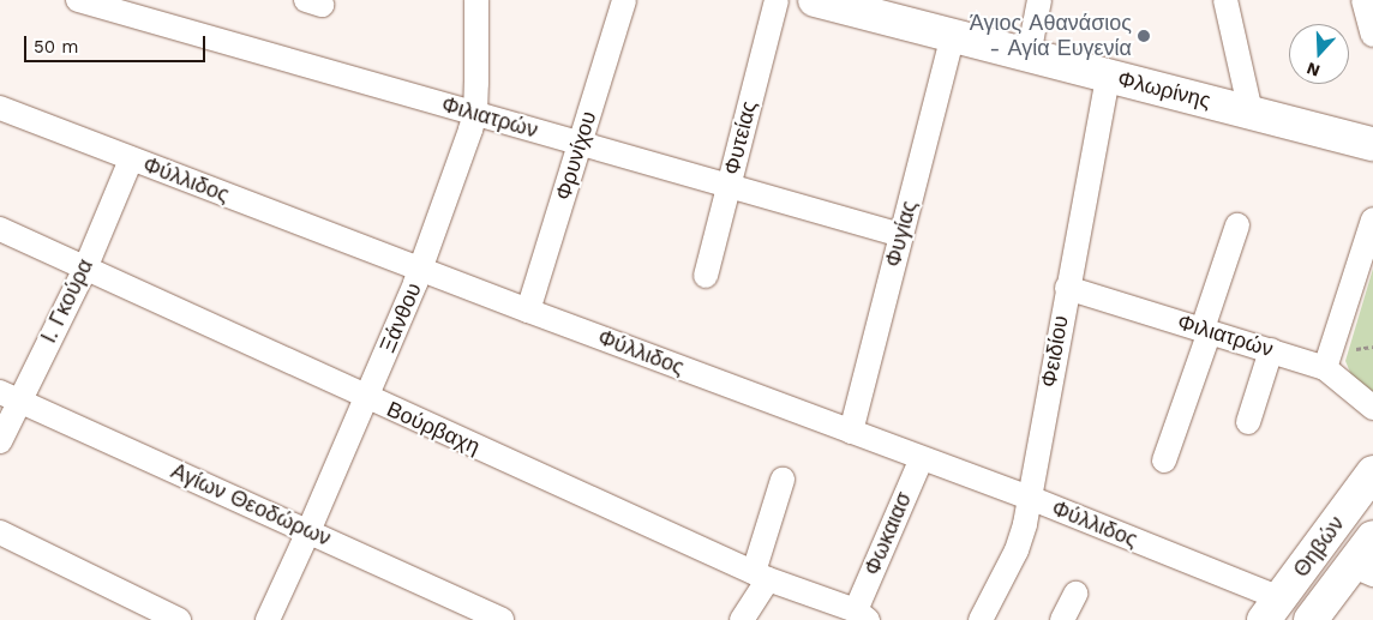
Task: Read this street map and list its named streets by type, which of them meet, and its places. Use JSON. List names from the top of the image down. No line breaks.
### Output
{"streets":{"street":["Φλωρίνης","Φιλιατρών","Φυτείας","Φρυνίχου","Φύλλιδος","Φυγίας","Ι. Γκούρα","Ξάνθου","Φειδίου","Βούρβαχη","Αγίων Θεοδώρων","Φωκαιασ","Θηβών"]},"crossings":[["Φλωρίνης","Φυγίας"],["Φλωρίνης","Φειδίου"],["Φιλιατρών","Φυτείας"],["Φιλιατρών","Φρυνίχου"],["Φιλιατρών","Φυγίας"],["Φιλιατρών","Ξάνθου"],["Φιλιατρών","Φειδίου"],["Φρυνίχου","Φύλλιδος"],["Φύλλιδος","Φυγίας"],["Φύλλιδος","Ι. Γκούρα"],["Φύλλιδος","Ξάνθου"],["Φύλλιδος","Φειδίου"],["Φύλλιδος","Φωκαιασ"],["Φύλλιδος","Θηβών"],["Ι. Γκούρα","Βούρβαχη"],["Ι. Γκούρα","Αγίων Θεοδώρων"],["Ξάνθου","Βούρβαχη"],["Ξάνθου","Αγίων Θεοδώρων"],["Βούρβαχη","Φωκαιασ"]],"places":["Άγιος Αθανάσιος - Αγία Ευγενία"],"scale_bar":"50 m","north":"bottom"}
